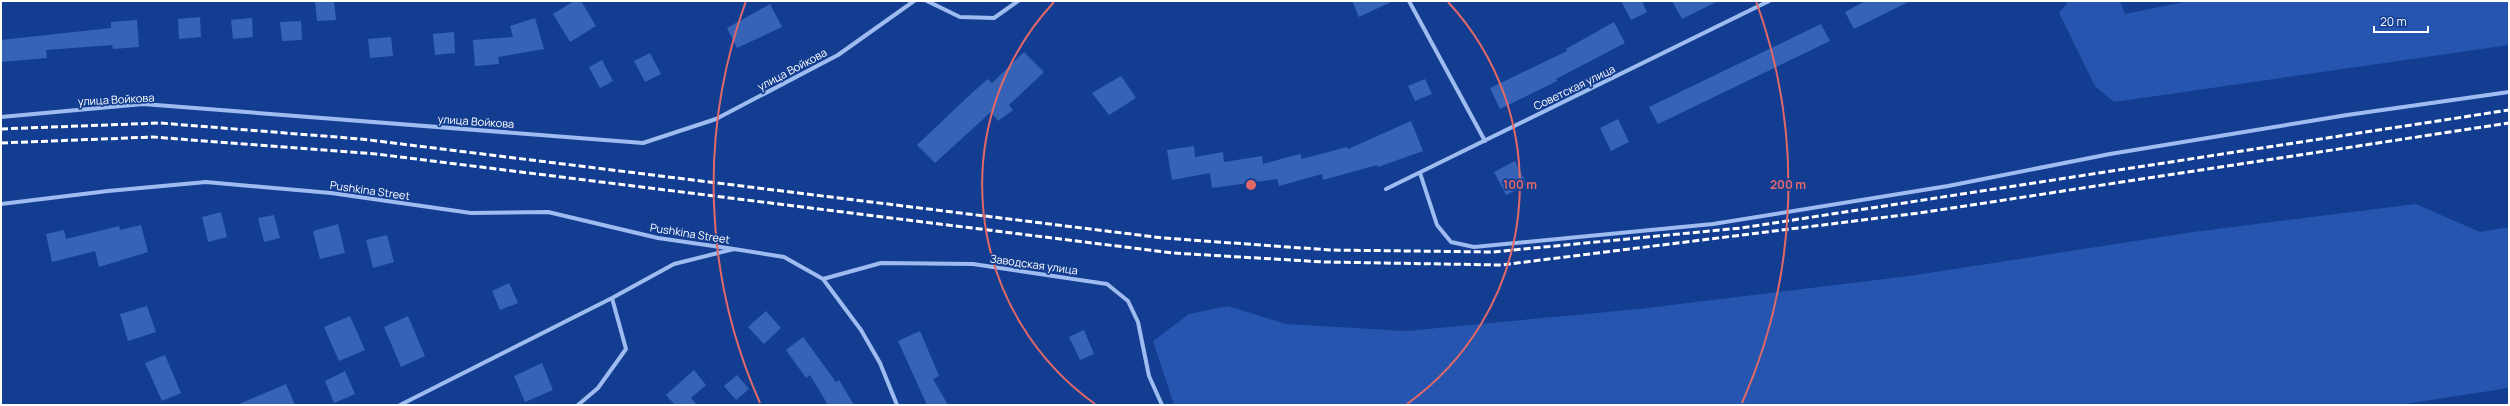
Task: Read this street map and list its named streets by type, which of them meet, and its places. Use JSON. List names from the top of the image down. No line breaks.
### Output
{"streets":{"street":["улица Войкова","Советская улица","Pushkina Street","Заводская улица"]},"scale_bar":"20 m","rings":["100 m","200 m"]}
